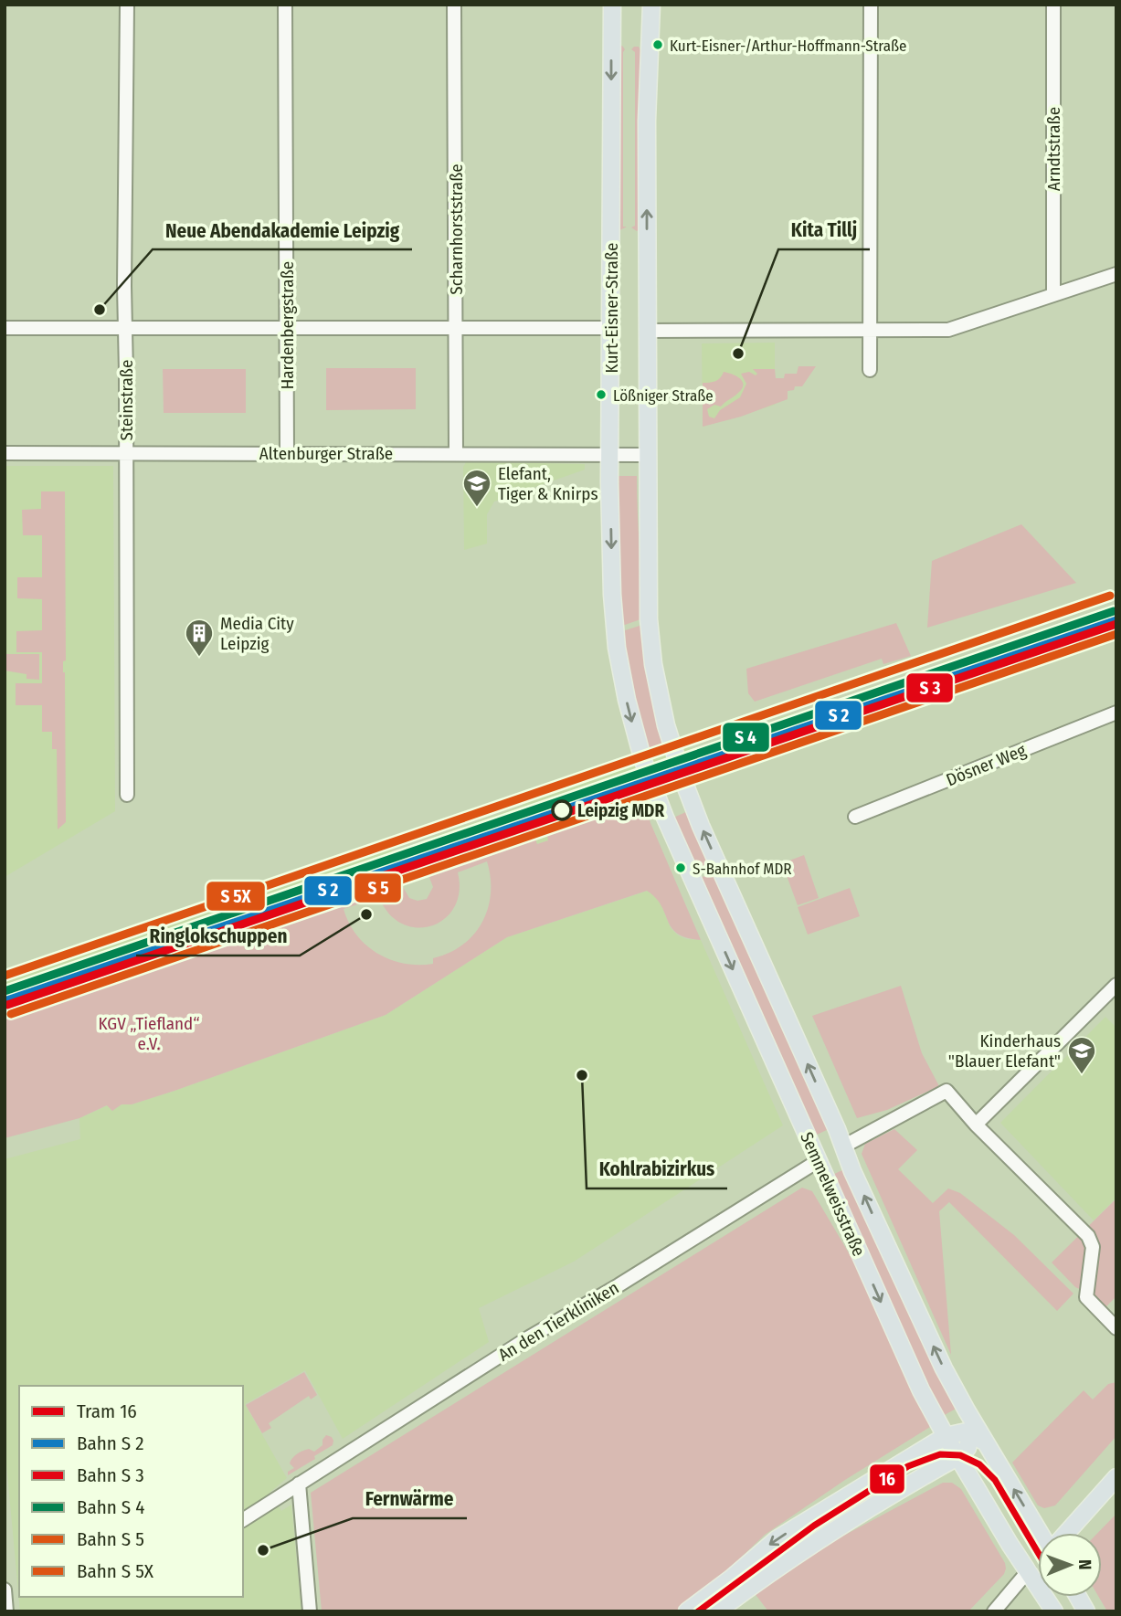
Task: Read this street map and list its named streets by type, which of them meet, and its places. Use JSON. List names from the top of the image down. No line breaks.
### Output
{"streets":{"main road":["Kurt-Eisner-Straße","Semmelweisstraße"],"street":["Arndtstraße","Scharnhorststraße","Hardenbergstraße","Steinstraße","Altenburger Straße","Dösner Weg","An den Tierkliniken"]},"crossings":[["Scharnhorststraße","Altenburger Straße"],["Kurt-Eisner-Straße","Altenburger Straße"],["Kurt-Eisner-Straße","Semmelweisstraße"],["Hardenbergstraße","Altenburger Straße"],["Steinstraße","Altenburger Straße"],["Semmelweisstraße","An den Tierkliniken"]],"parks":["KGV „Tiefland“ e.V."],"places":{"other":["Kurt-Eisner-/Arthur-Hoffmann-Straße","Neue Abendakademie Leipzig","Kita Tillj","Lößniger Straße","Leipzig MDR","S-Bahnhof MDR","Ringlokschuppen","Kohlrabizirkus","Fernwärme"],"school or university":["Elefant, Tiger & Knirps","Kinderhaus \"Blauer Elefant\""],"building":["Media City Leipzig"]},"lines":["tram line 16"],"legend":["Tram 16","Bahn S 2","Bahn S 3","Bahn S 4","Bahn S 5","Bahn S 5X"],"north":"right"}
